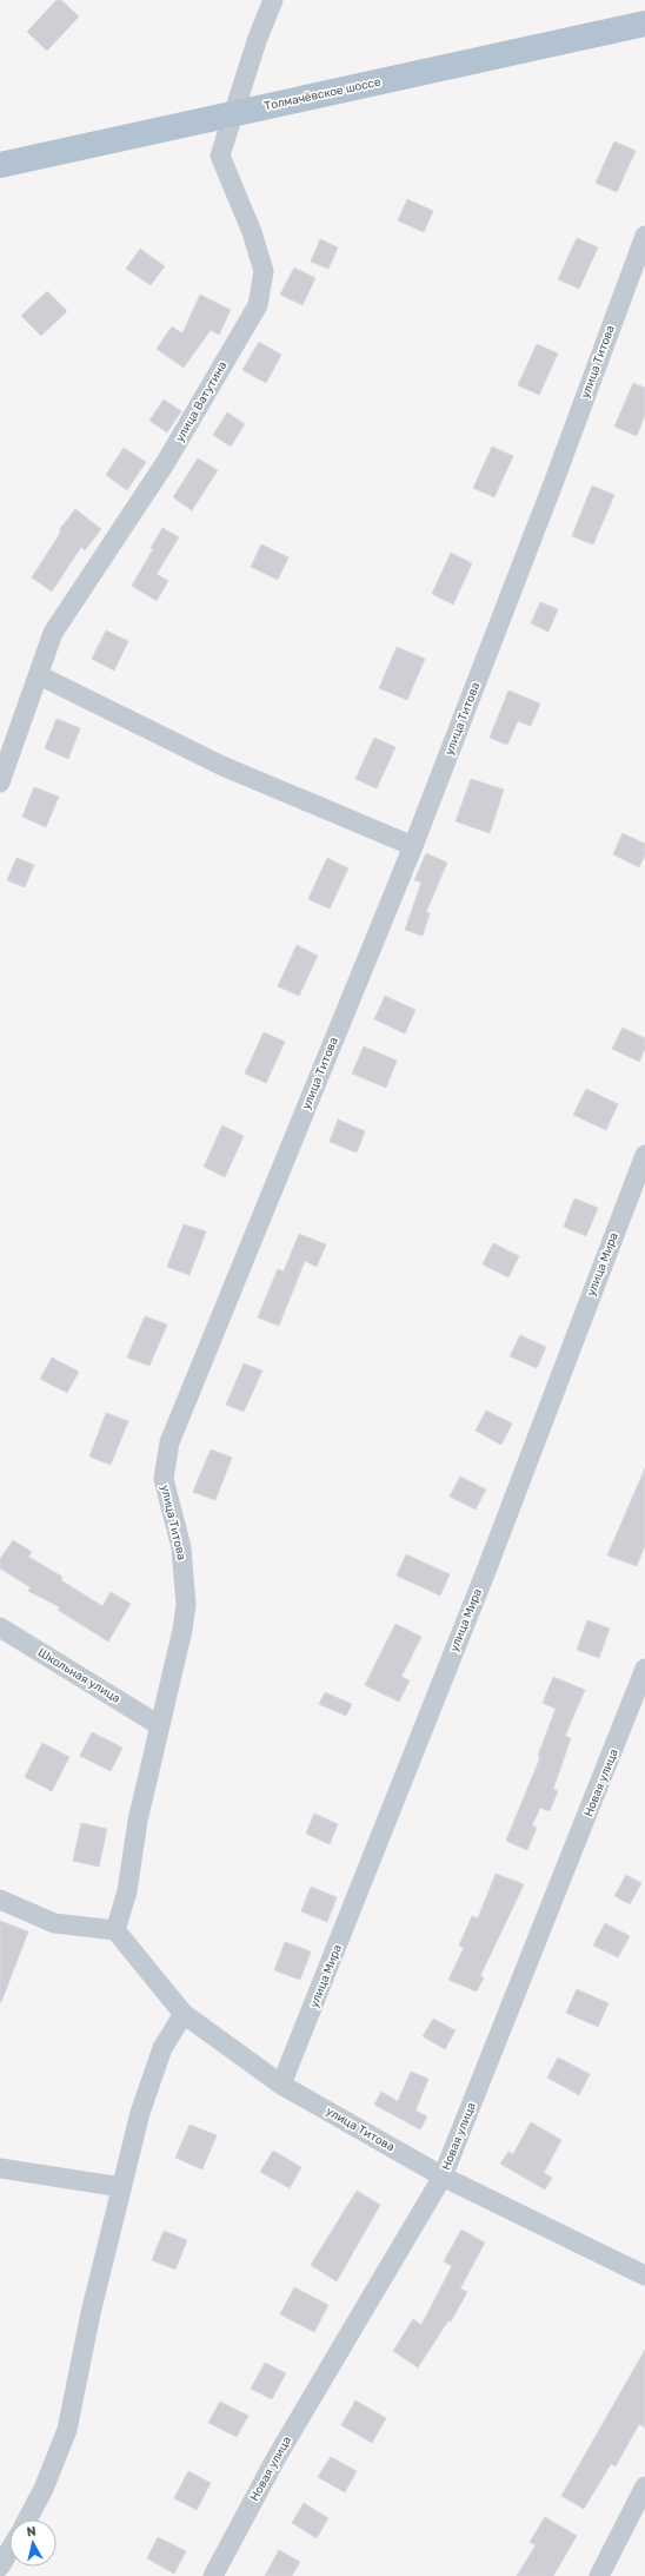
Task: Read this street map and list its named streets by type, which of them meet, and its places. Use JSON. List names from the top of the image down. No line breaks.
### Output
{"streets":{"main road":["Толмачёвское шоссе"],"street":["улица Титова","улица Ватутина","улица Мира","Школьная улица","Новая улица"]},"crossings":[["Толмачёвское шоссе","улица Ватутина"],["улица Титова","улица Мира"],["улица Титова","Школьная улица"],["улица Титова","Новая улица"]],"north":"top"}
